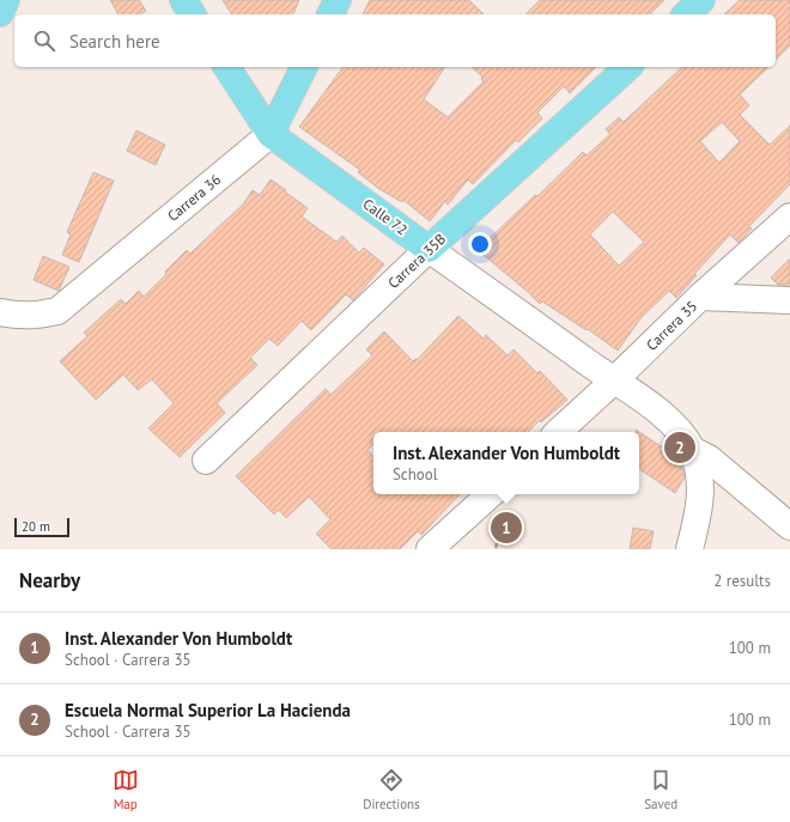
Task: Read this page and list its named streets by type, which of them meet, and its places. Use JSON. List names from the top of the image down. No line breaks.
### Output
{"streets":{"main road":["Carrera 36","Calle 72","Carrera 35B"],"street":["Carrera 35"]},"crossings":[["Carrera 36","Calle 72"],["Calle 72","Carrera 35B"],["Calle 72","Carrera 35"]],"scale_bar":"20 m","page":{"search":"Search here","pins":["2","1"],"popup":["Inst. Alexander Von Humboldt","School"],"scale":"20 m","heading":["Nearby","2 results"],"list":[{"mark":"1","name":"Inst. Alexander Von Humboldt","note":"School · Carrera 35","value":"100 m"},{"mark":"2","name":"Escuela Normal Superior La Hacienda","note":"School · Carrera 35","value":"100 m"}],"nav":["Map","Directions","Saved"]}}
